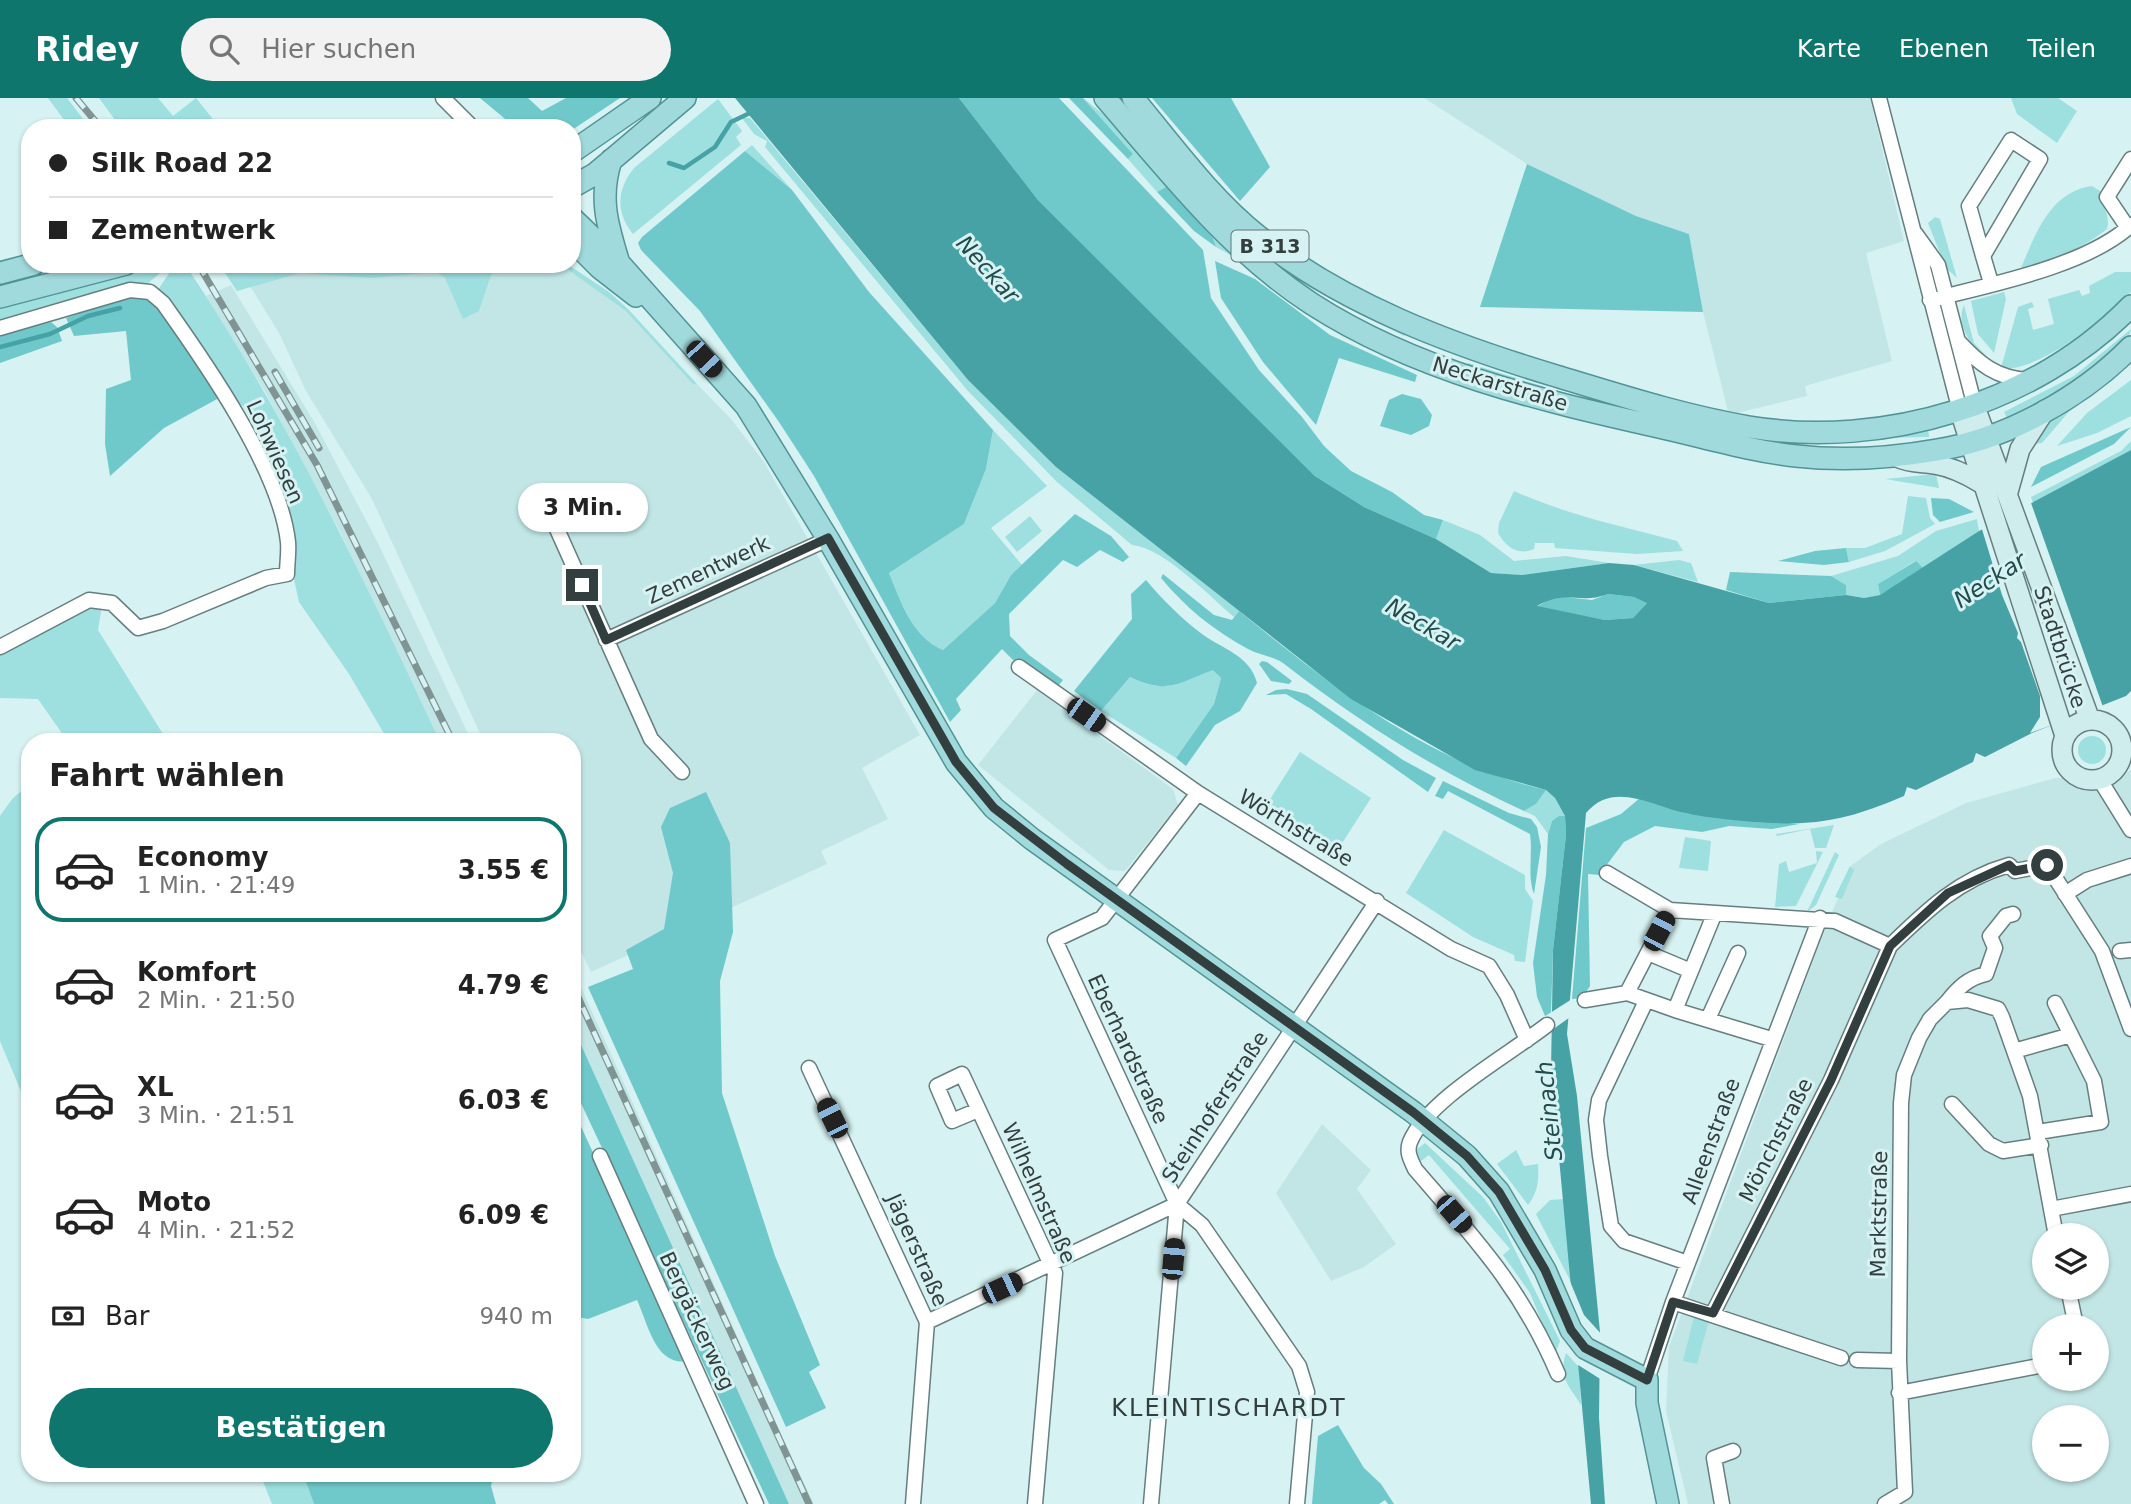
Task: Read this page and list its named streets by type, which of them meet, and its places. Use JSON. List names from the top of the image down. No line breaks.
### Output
{"streets":{"main road":["B 313","Neckarstraße"],"street":["Lohwiesen","Zementwerk","Stadtbrücke","Wörthstraße","Eberhardstraße","Steinhoferstraße","Mönchstraße","Alleenstraße","Wilhelmstraße","Marktstraße","Jägerstraße","Bergäckerweg"]},"crossings":[["B 313","Neckarstraße"],["B 313","Stadtbrücke"],["Neckarstraße","Stadtbrücke"],["Wörthstraße","Steinhoferstraße"],["Eberhardstraße","Steinhoferstraße"]],"districts":["KLEINTISCHARDT"],"water":["Neckar","Steinach"],"page":{"header":"Ridey","search":"Hier suchen","nav":["Karte","Ebenen","Teilen"],"banner":["Silk Road 22","Zementwerk"],"bubble":"3 Min.","heading":"Fahrt wählen","list":[{"name":"Economy","note":"1 Min. · 21:49","value":"3.55 €"},{"name":"Komfort","note":"2 Min. · 21:50","value":"4.79 €"},{"name":"XL","note":"3 Min. · 21:51","value":"6.03 €"},{"name":"Moto","note":"4 Min. · 21:52","value":"6.09 €"}],"map_buttons":["+","−"],"pay":["Bar","940 m"],"buttons":"Bestätigen"}}
